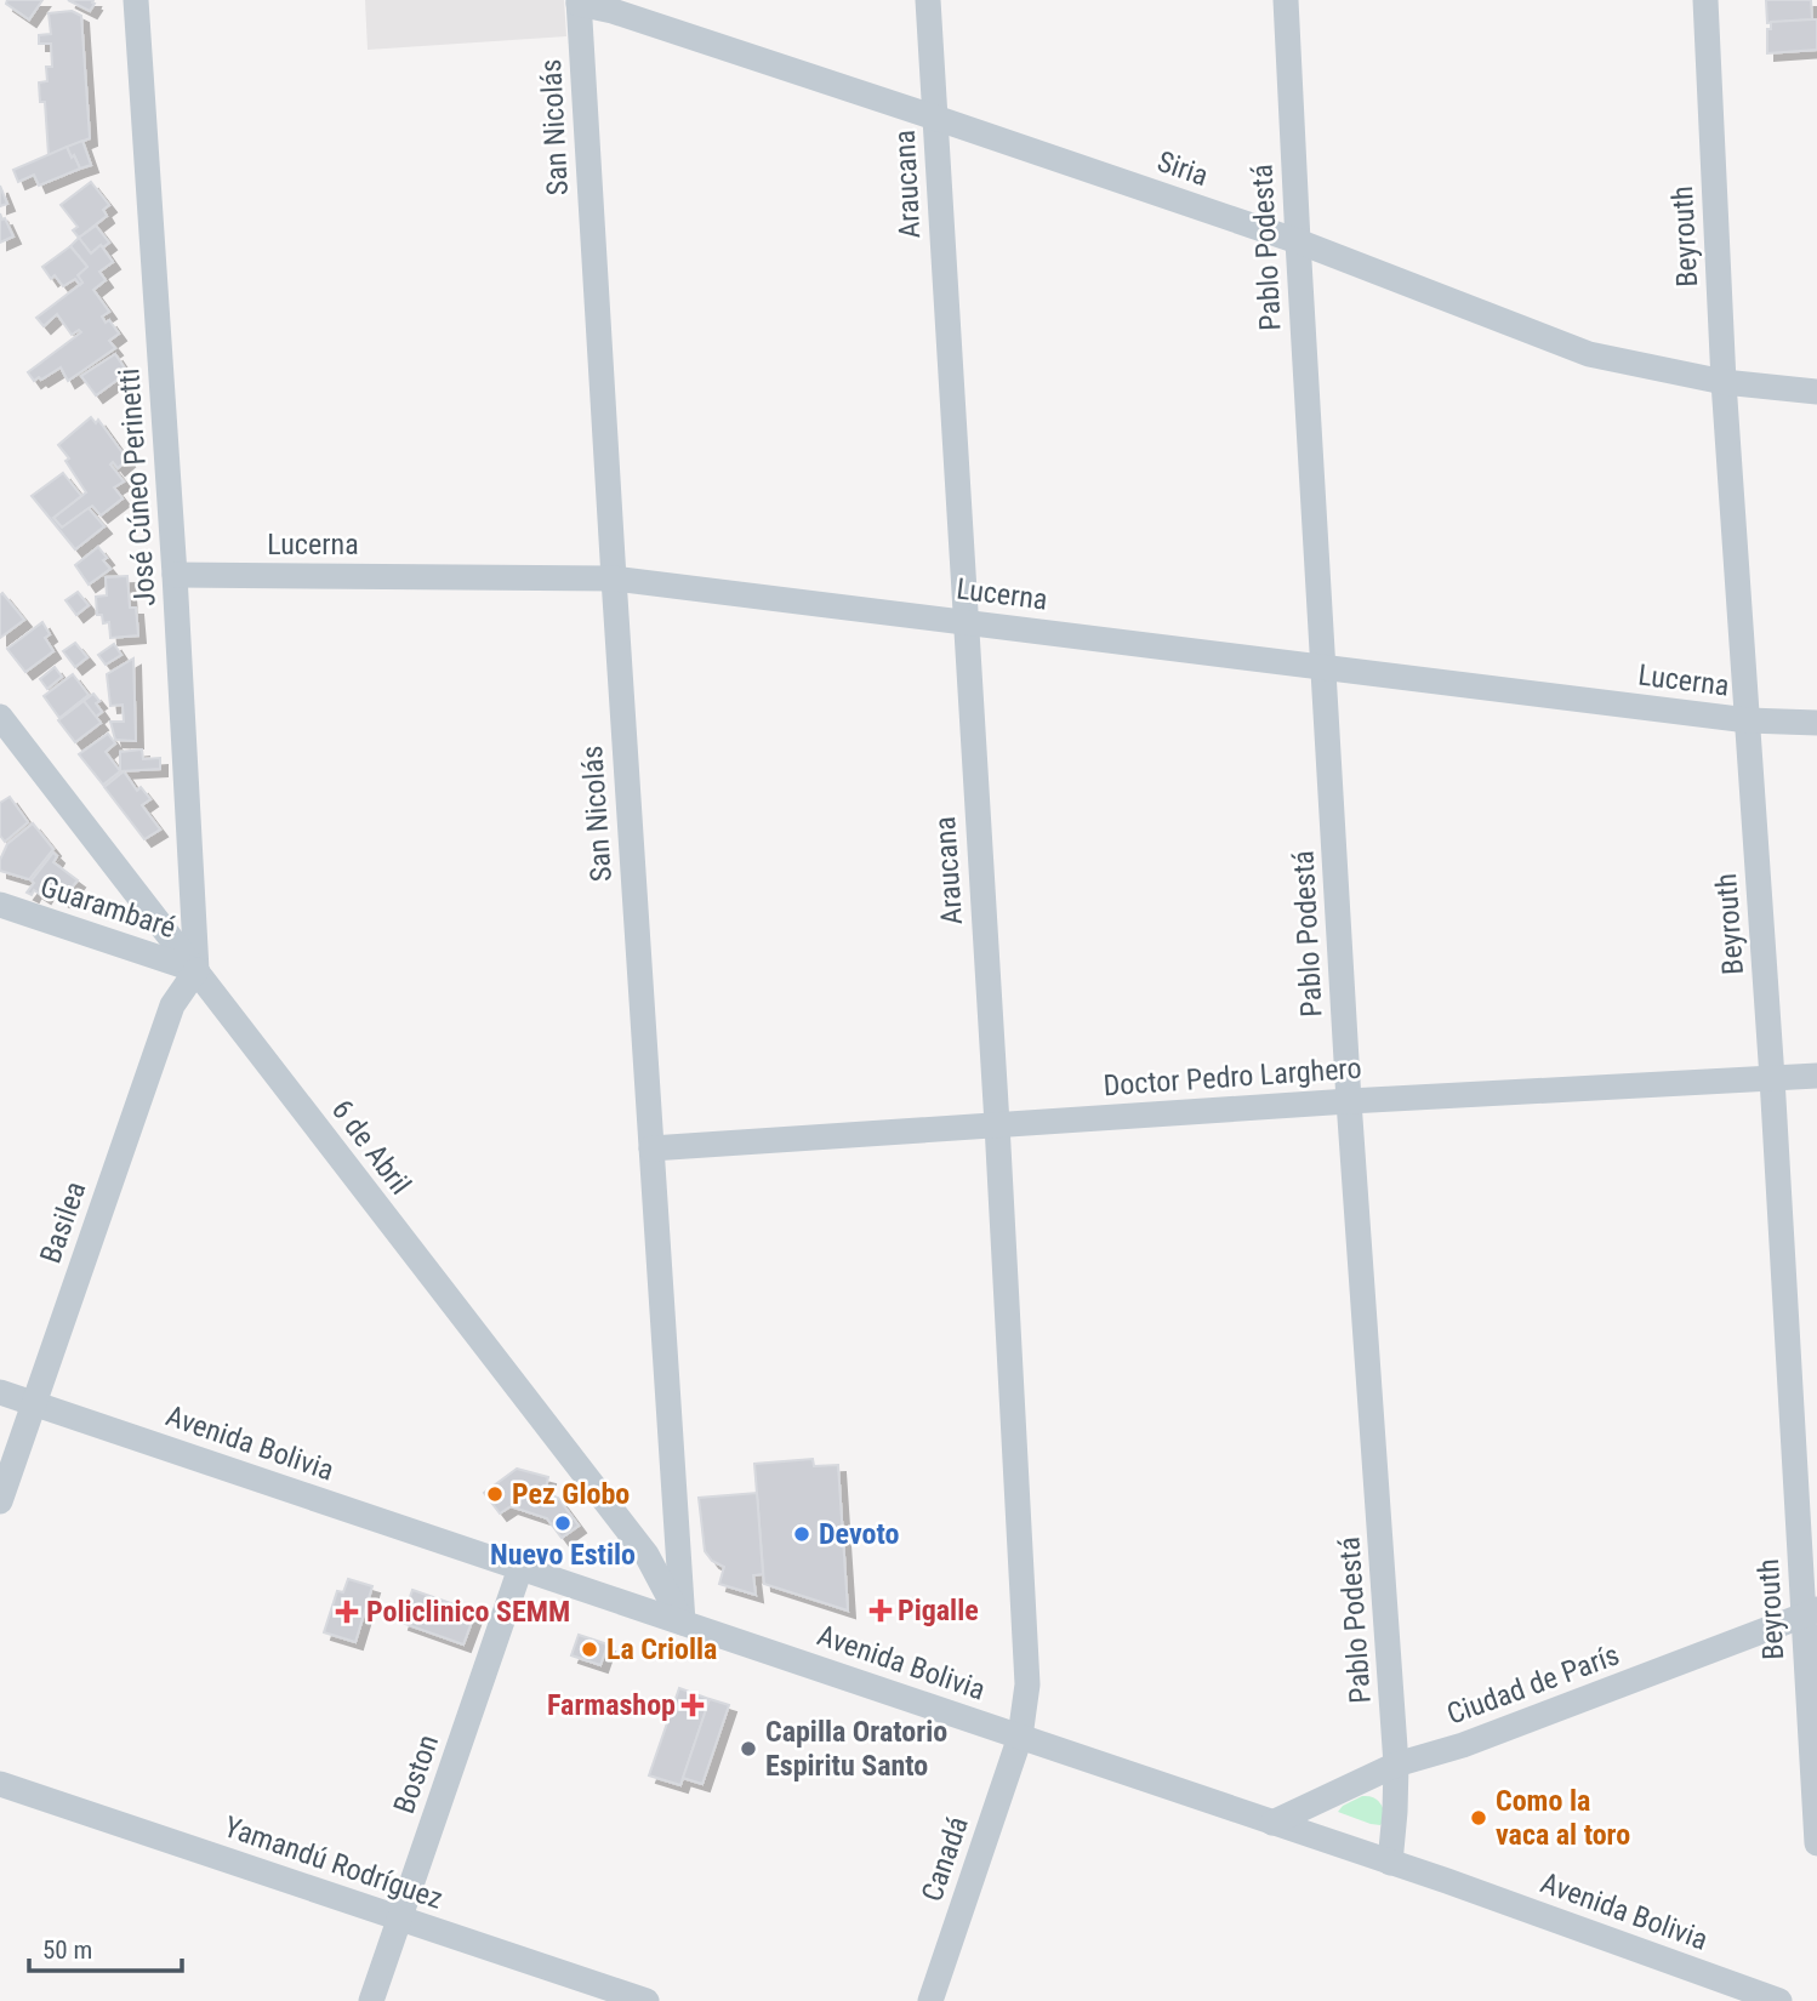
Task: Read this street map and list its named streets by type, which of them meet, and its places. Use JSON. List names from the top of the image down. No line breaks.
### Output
{"streets":{"street":["San Nicolás","Siria","Araucana","Beyrouth","Pablo Podestá","José Cúneo Perinetti","Lucerna","Guarambaré","Doctor Pedro Larghero","6 de Abril","Basilea","Avenida Bolivia","Ciudad de París","Boston","Canadá","Yamandú Rodríguez"]},"crossings":[["San Nicolás","Siria"],["San Nicolás","Lucerna"],["San Nicolás","Doctor Pedro Larghero"],["San Nicolás","6 de Abril"],["San Nicolás","Avenida Bolivia"],["Siria","Araucana"],["Siria","Beyrouth"],["Siria","Pablo Podestá"],["Araucana","Lucerna"],["Araucana","Doctor Pedro Larghero"],["Araucana","Avenida Bolivia"],["Araucana","Canadá"],["Beyrouth","Lucerna"],["Beyrouth","Doctor Pedro Larghero"],["Beyrouth","Ciudad de París"],["Pablo Podestá","Lucerna"],["Pablo Podestá","Doctor Pedro Larghero"],["Pablo Podestá","Avenida Bolivia"],["Pablo Podestá","Ciudad de París"],["José Cúneo Perinetti","Lucerna"],["José Cúneo Perinetti","Guarambaré"],["José Cúneo Perinetti","6 de Abril"],["José Cúneo Perinetti","Basilea"],["Guarambaré","6 de Abril"],["Guarambaré","Basilea"],["6 de Abril","Basilea"],["6 de Abril","Avenida Bolivia"],["Basilea","Avenida Bolivia"],["Avenida Bolivia","Ciudad de París"],["Avenida Bolivia","Boston"],["Avenida Bolivia","Canadá"],["Boston","Yamandú Rodríguez"]],"places":{"other":["Pez Globo","Nuevo Estilo","Devoto","La Criolla","Capilla Oratorio Espiritu Santo","Como la vaca al toro"],"health":["Pigalle","Policlinico SEMM","Farmashop"]},"scale_bar":"50 m"}
